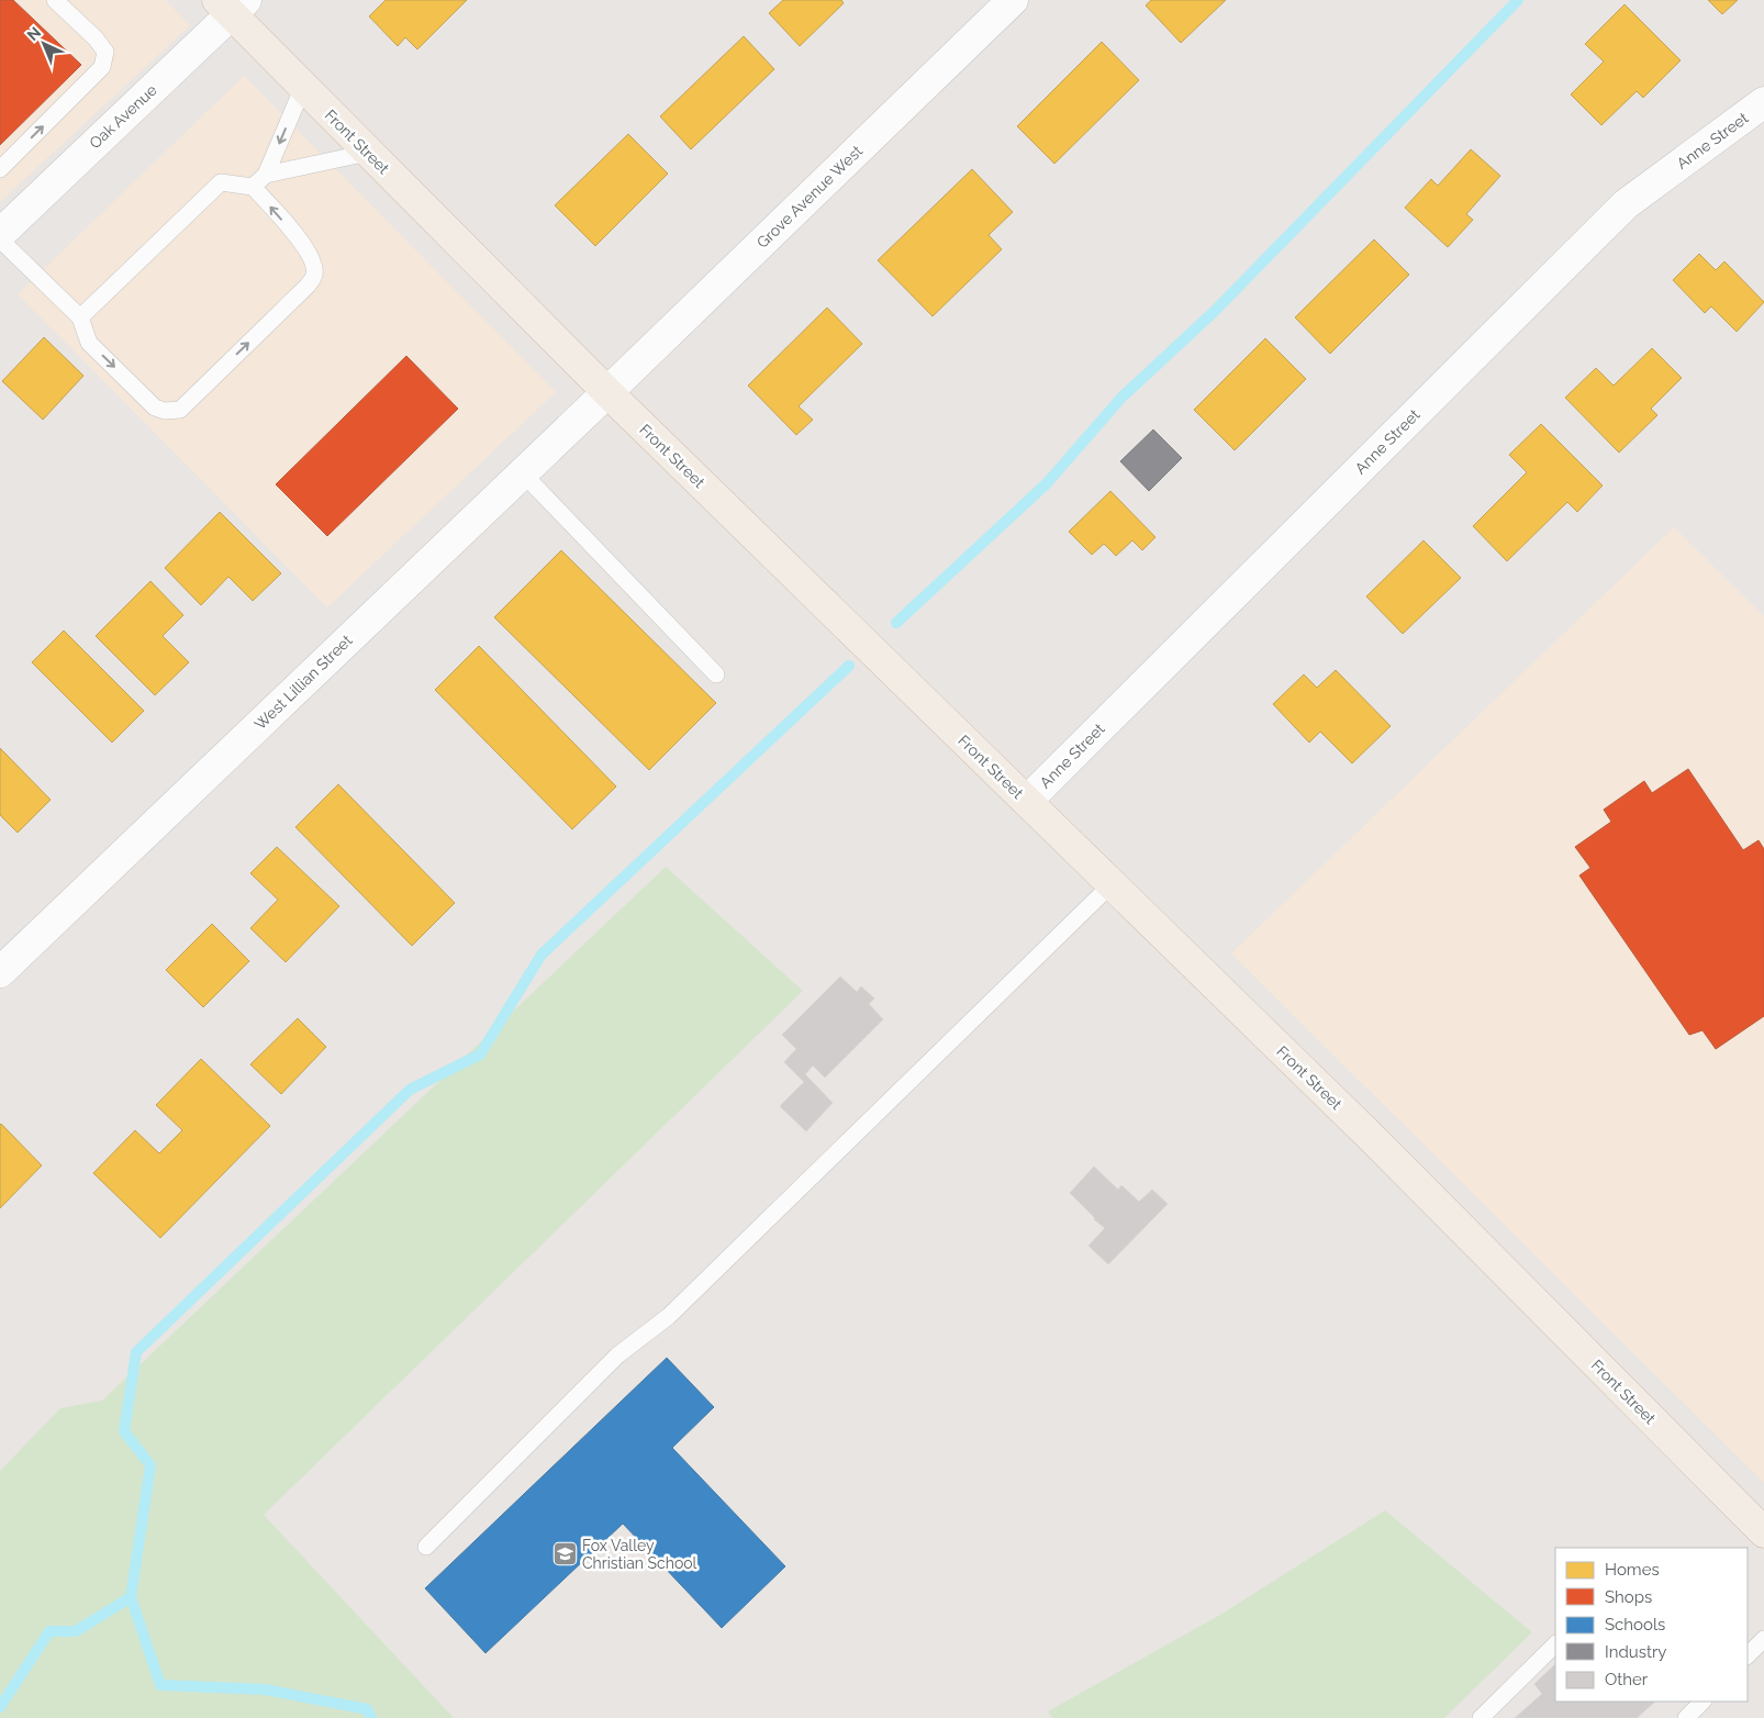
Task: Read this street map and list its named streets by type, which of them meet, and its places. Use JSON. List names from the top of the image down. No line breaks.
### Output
{"streets":{"main road":["Front Street"],"street":["Oak Avenue","Anne Street","Grove Avenue West","West Lillian Street"]},"crossings":[["Oak Avenue","Front Street"],["Anne Street","Front Street"],["Front Street","Grove Avenue West"],["Front Street","West Lillian Street"],["Grove Avenue West","West Lillian Street"]],"places":{"school or university":["Fox Valley Christian School"]},"legend":["Homes","Shops","Schools","Industry","Other"],"north":"top left"}
